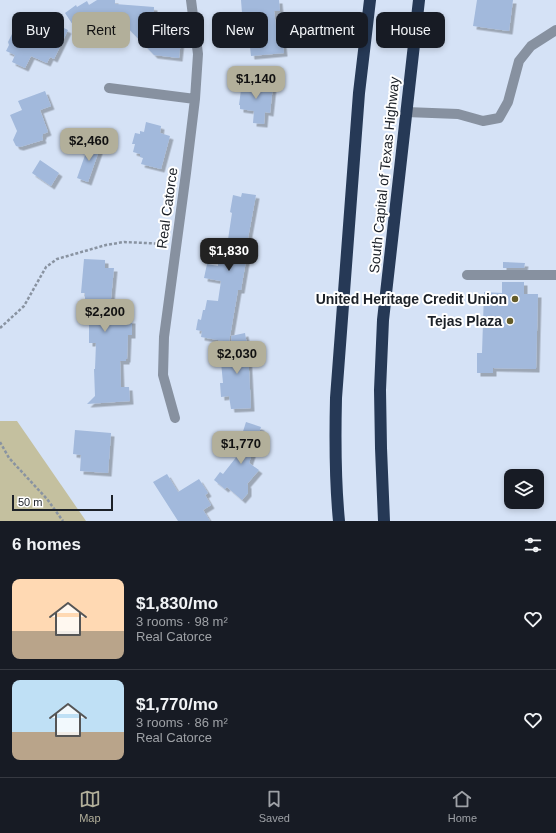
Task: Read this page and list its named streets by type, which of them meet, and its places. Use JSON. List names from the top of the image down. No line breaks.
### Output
{"streets":{"highway":["South Capital of Texas Highway"],"street":["Real Catorce"]},"places":["United Heritage Credit Union","Tejas Plaza"],"scale_bar":"50 m","page":{"chip":["Buy","Rent","Filters","New","Apartment","House"],"price":["$1,140","$2,460","$1,830","$2,200","$2,030","$1,770"],"scale":"50 m","heading":"6 homes","list":[{"name":"$1,830/mo","note":"3 rooms · 98 m² · Real Catorce"},{"name":"$1,770/mo","note":"3 rooms · 86 m² · Real Catorce"}],"tabs":["Map","Saved","Home"]}}
